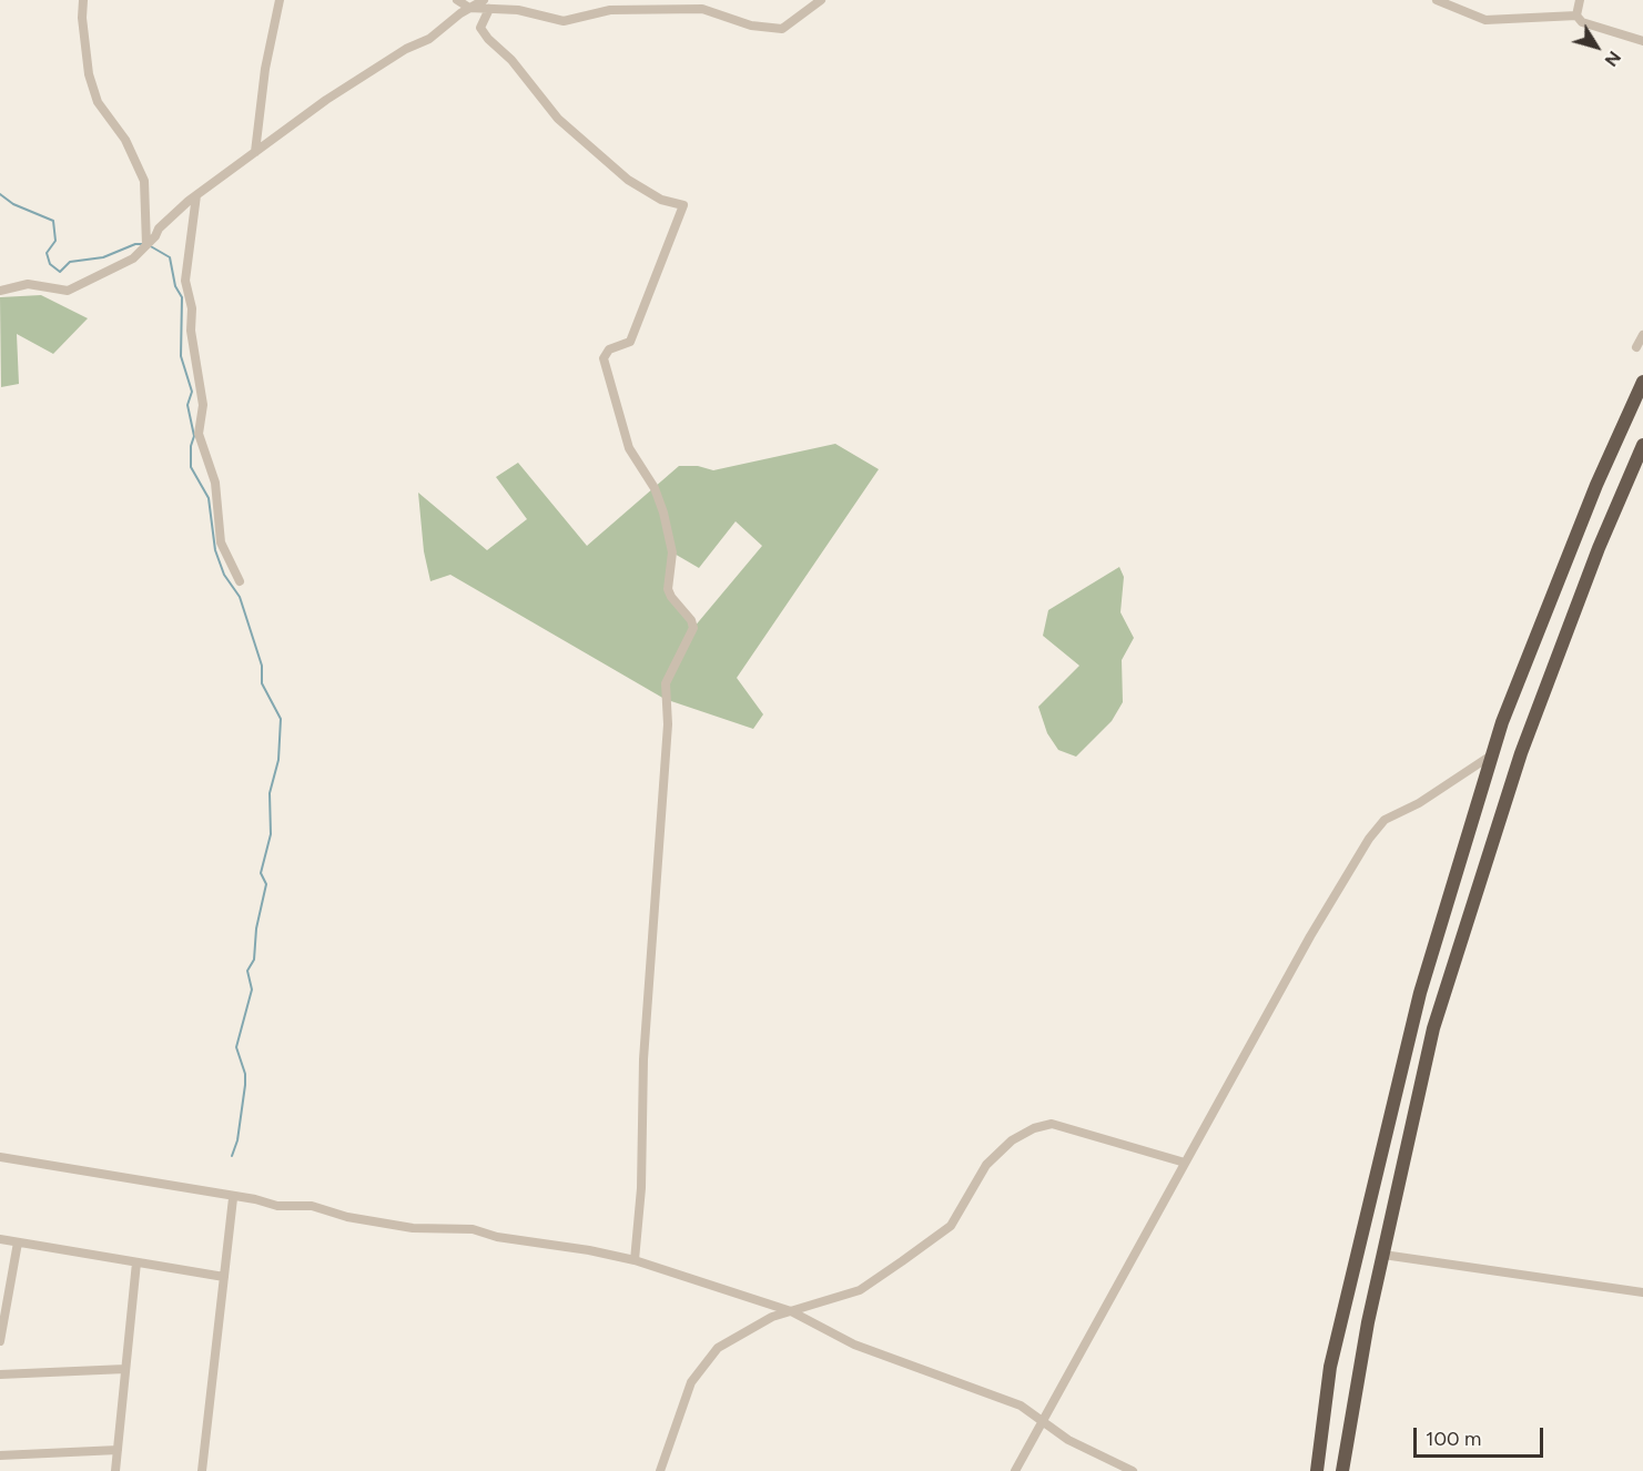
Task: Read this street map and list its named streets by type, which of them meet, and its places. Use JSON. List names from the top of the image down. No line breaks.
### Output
{"scale_bar":"100 m","north":"bottom right"}
